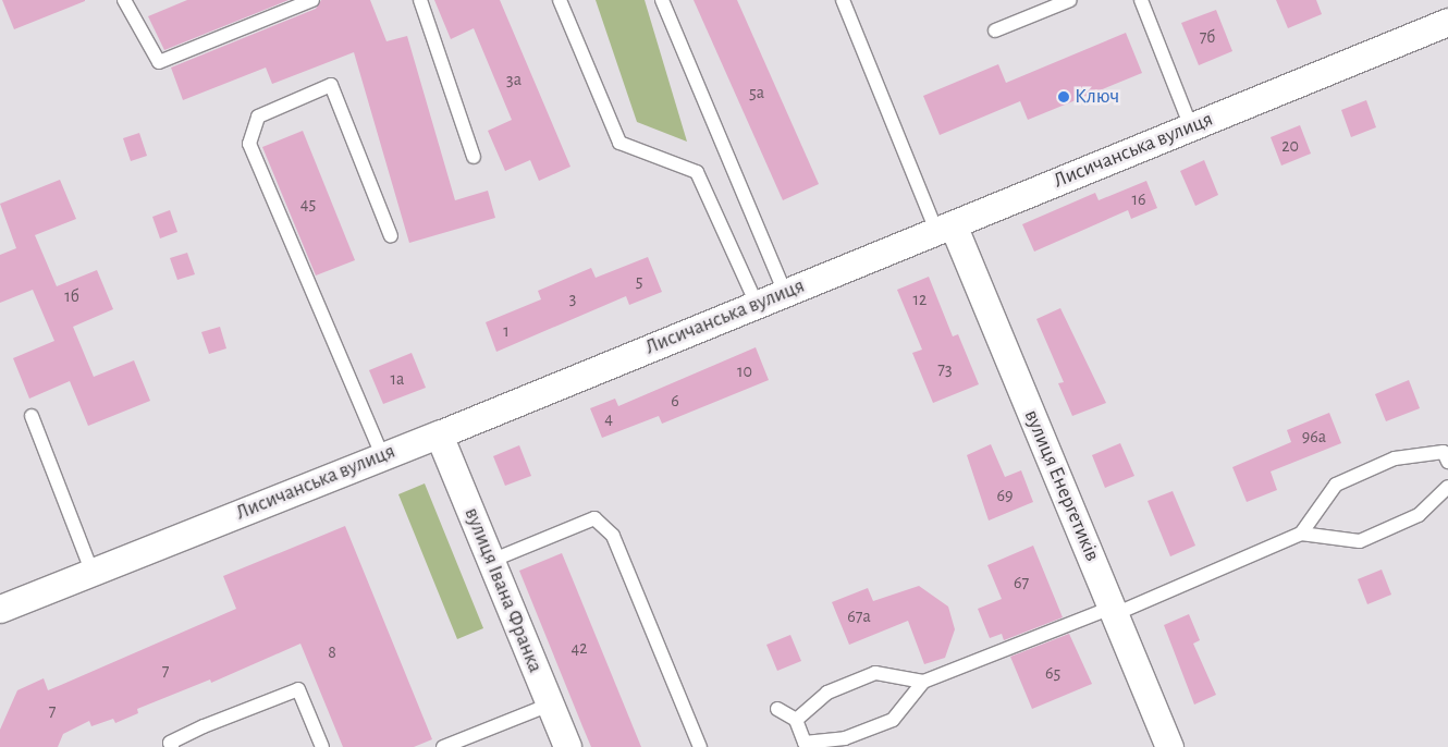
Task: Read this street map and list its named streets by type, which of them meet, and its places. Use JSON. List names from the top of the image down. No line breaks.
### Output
{"streets":{"street":["Лисичанська вулиця","вулиця Енергетиків","вулиця Івана Франка"]},"crossings":[["Лисичанська вулиця","вулиця Енергетиків"],["Лисичанська вулиця","вулиця Івана Франка"]],"places":["Ключ"],"house_numbers":["7б","3а","5а","20","16","45","5","1б","3","12","1","73","10","1а","6","4","96а","69","67","67а","42","8","7","65","7"]}
